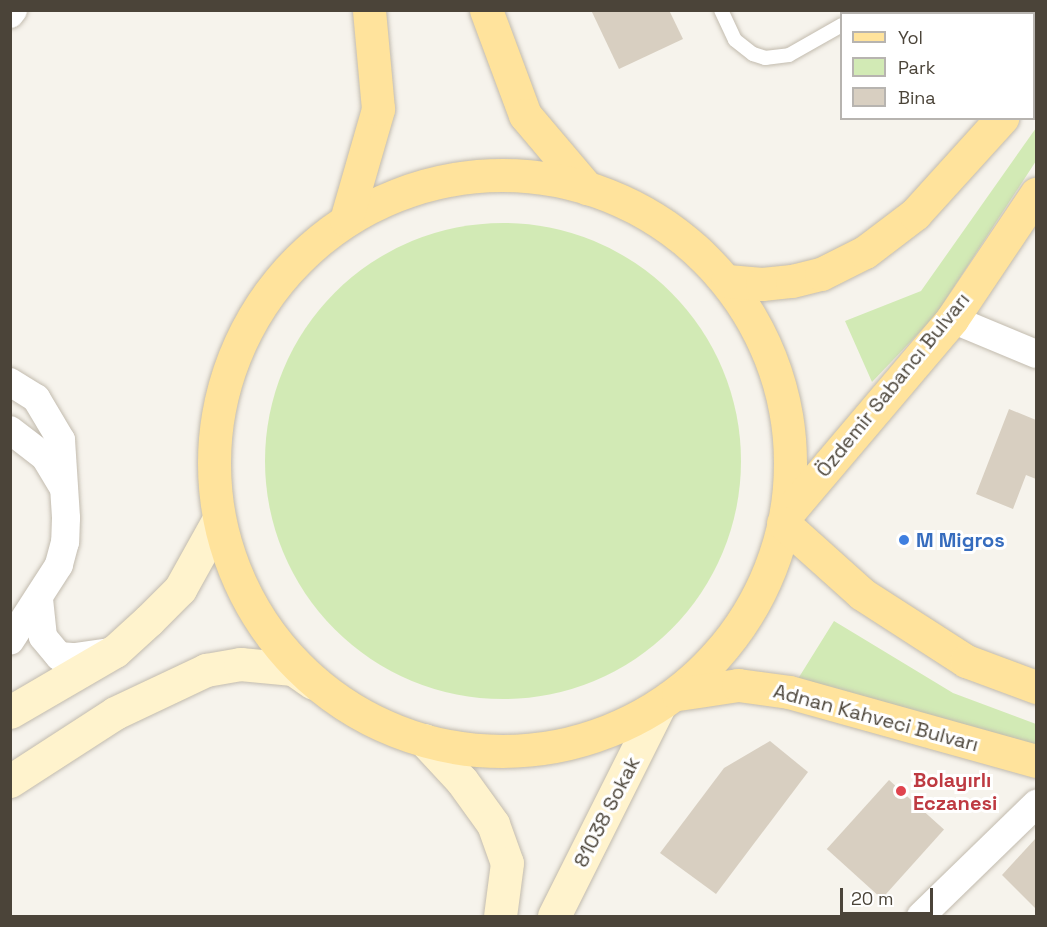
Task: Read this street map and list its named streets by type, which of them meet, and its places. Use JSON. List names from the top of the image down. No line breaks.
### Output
{"streets":{"main road":["Özdemir Sabancı Bulvarı","Adnan Kahveci Bulvarı"],"street":["81038 Sokak"]},"crossings":[["Adnan Kahveci Bulvarı","81038 Sokak"]],"places":["M Migros","Bolayırlı Eczanesi"],"legend":["Yol","Park","Bina"],"scale_bar":"20 m"}
